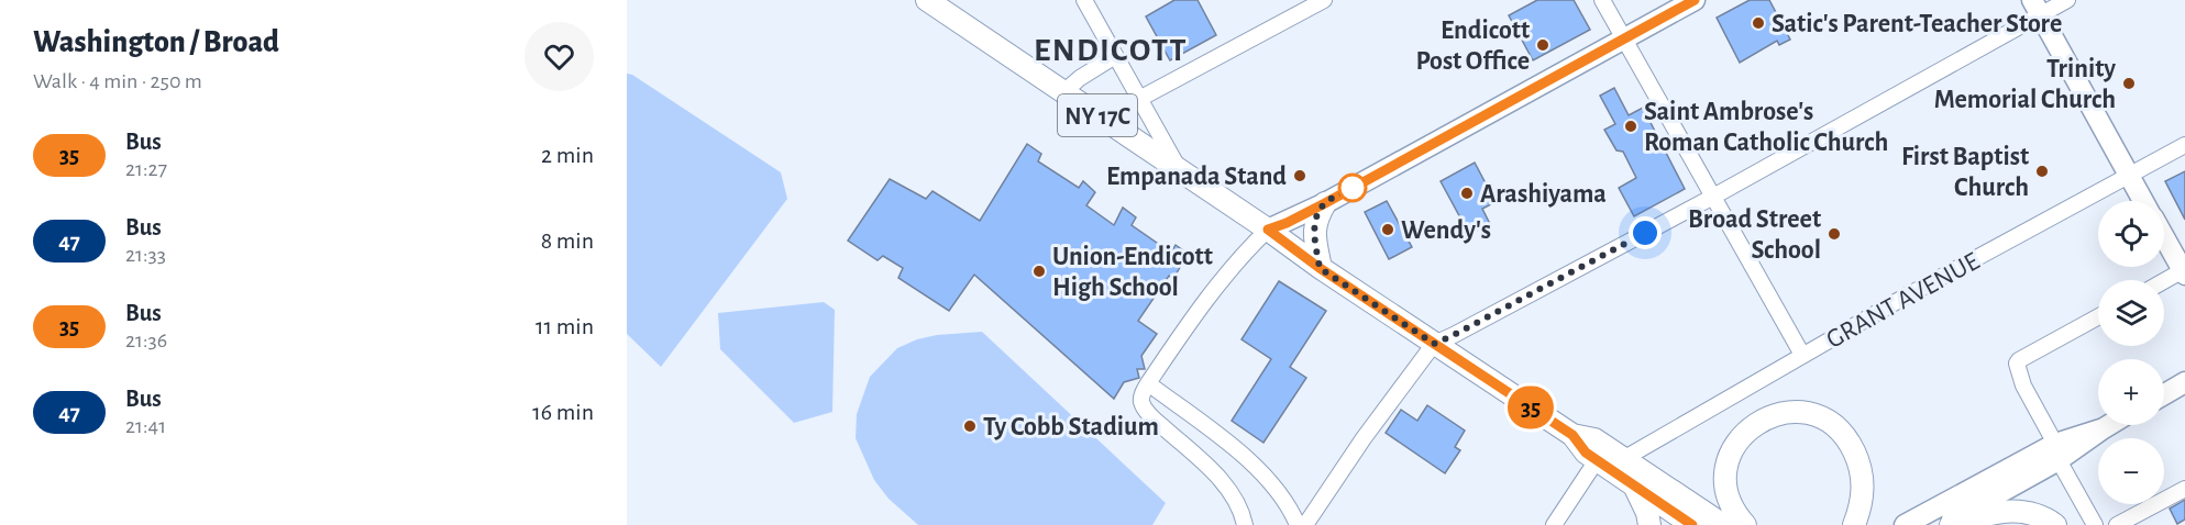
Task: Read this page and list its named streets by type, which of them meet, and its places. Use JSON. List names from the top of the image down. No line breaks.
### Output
{"streets":{"main road":["NY 17C"],"street":["GRANT AVENUE"]},"crossings":[["NY 17C","GRANT AVENUE"]],"districts":["ENDICOTT"],"places":["Satic's Parent-Teacher Store","Endicott Post Office","Trinity Memorial Church","Saint Ambrose's Roman Catholic Church","First Baptist Church","Empanada Stand","Arashiyama","Wendy's","Broad Street School","Union-Endicott High School","Ty Cobb Stadium"],"lines":["bus line 35"],"page":{"heading":["Washington / Broad","Walk · 4 min · 250 m"],"on_map":"35","list":[{"mark":"35","name":"Bus","note":"21:27","value":"2 min"},{"mark":"47","name":"Bus","note":"21:33","value":"8 min"},{"mark":"35","name":"Bus","note":"21:36","value":"11 min"},{"mark":"47","name":"Bus","note":"21:41","value":"16 min"}],"map_buttons":["+","−"]}}
